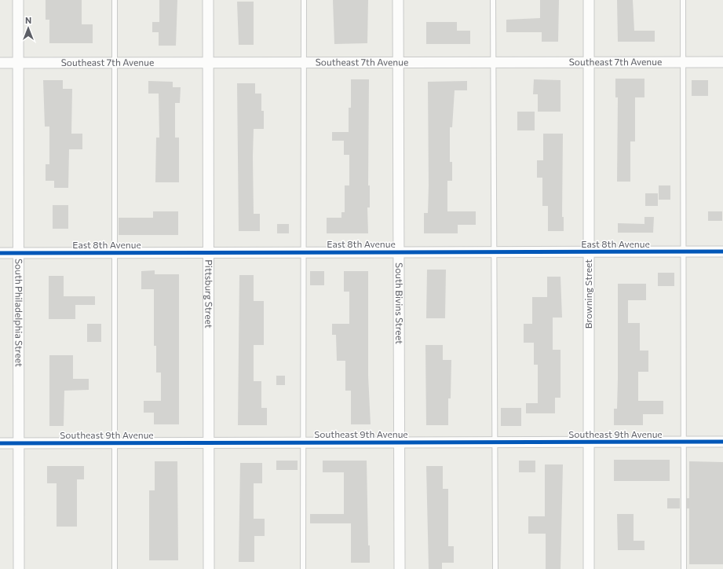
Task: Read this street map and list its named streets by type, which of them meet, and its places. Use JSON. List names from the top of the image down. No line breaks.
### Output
{"streets":{"street":["Southeast 7th Avenue","East 8th Avenue","Pittsburg Street","Browning Street","South Bivins Street","South Philadelphia Street","Southeast 9th Avenue"]},"crossings":[["Southeast 7th Avenue","Pittsburg Street"],["Southeast 7th Avenue","Browning Street"],["Southeast 7th Avenue","South Bivins Street"],["Southeast 7th Avenue","South Philadelphia Street"],["East 8th Avenue","Pittsburg Street"],["East 8th Avenue","Browning Street"],["East 8th Avenue","South Bivins Street"],["East 8th Avenue","South Philadelphia Street"],["Pittsburg Street","Southeast 9th Avenue"],["Browning Street","Southeast 9th Avenue"],["South Bivins Street","Southeast 9th Avenue"],["South Philadelphia Street","Southeast 9th Avenue"]],"north":"top"}
